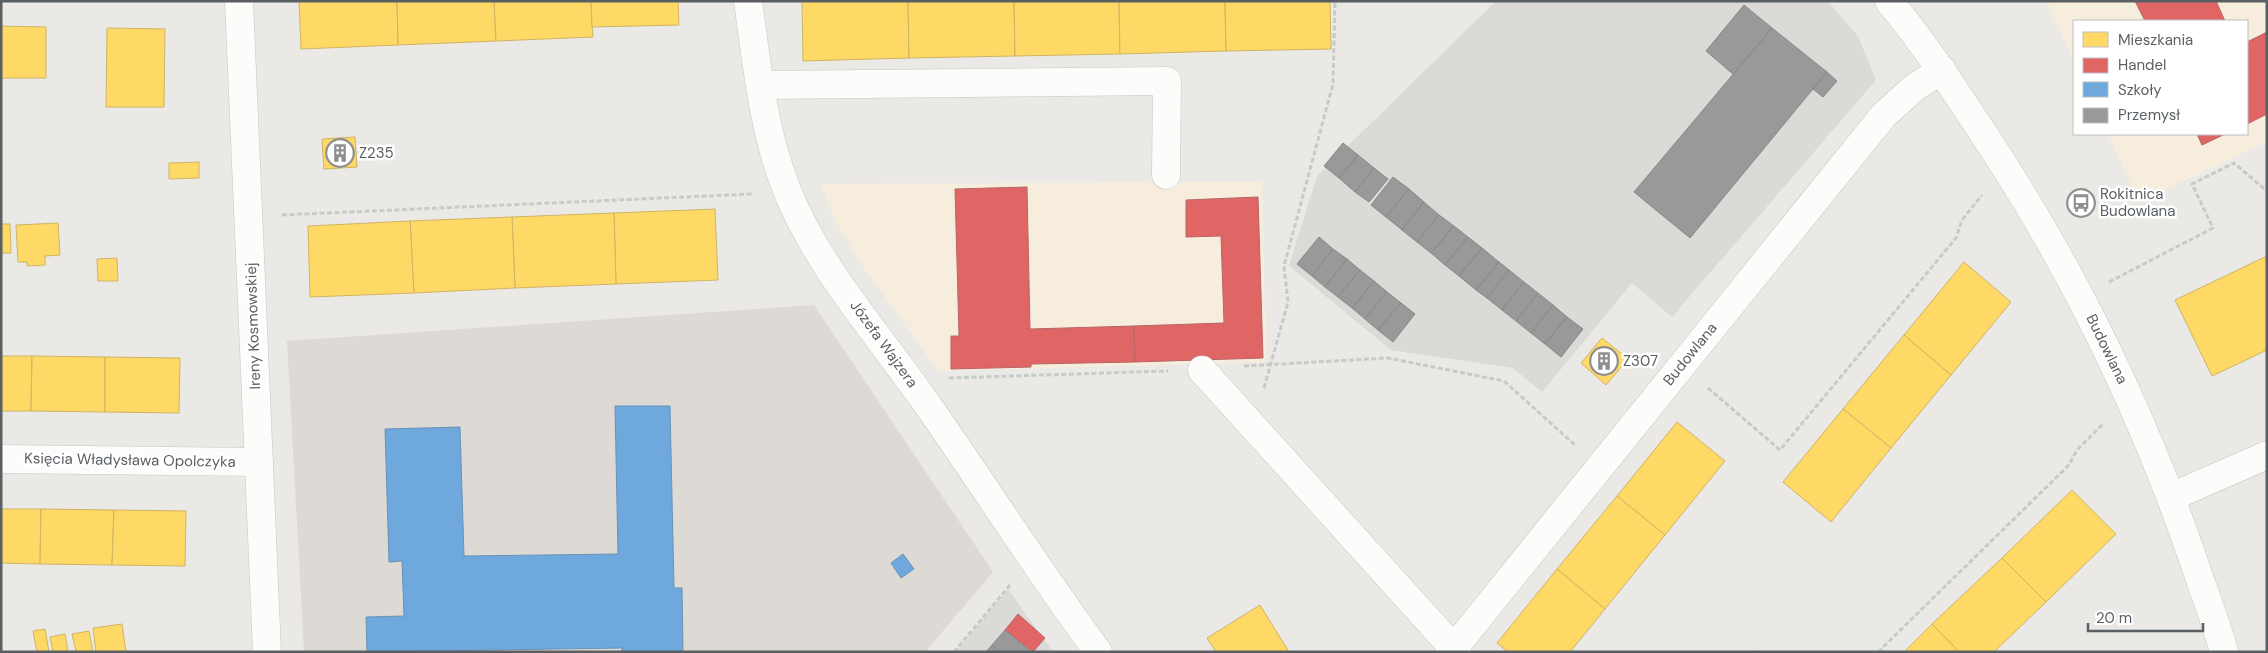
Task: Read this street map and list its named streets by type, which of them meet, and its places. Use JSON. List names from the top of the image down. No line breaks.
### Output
{"streets":{"street":["Ireny Kosmowskiej","Józefa Wajzera","Budowlana","Księcia Władysława Opolczyka"]},"crossings":[["Ireny Kosmowskiej","Księcia Władysława Opolczyka"]],"places":{"building":["Z235","Z307"],"bus stop":["Rokitnica Budowlana"]},"legend":["Mieszkania","Handel","Szkoły","Przemysł"],"scale_bar":"20 m"}
